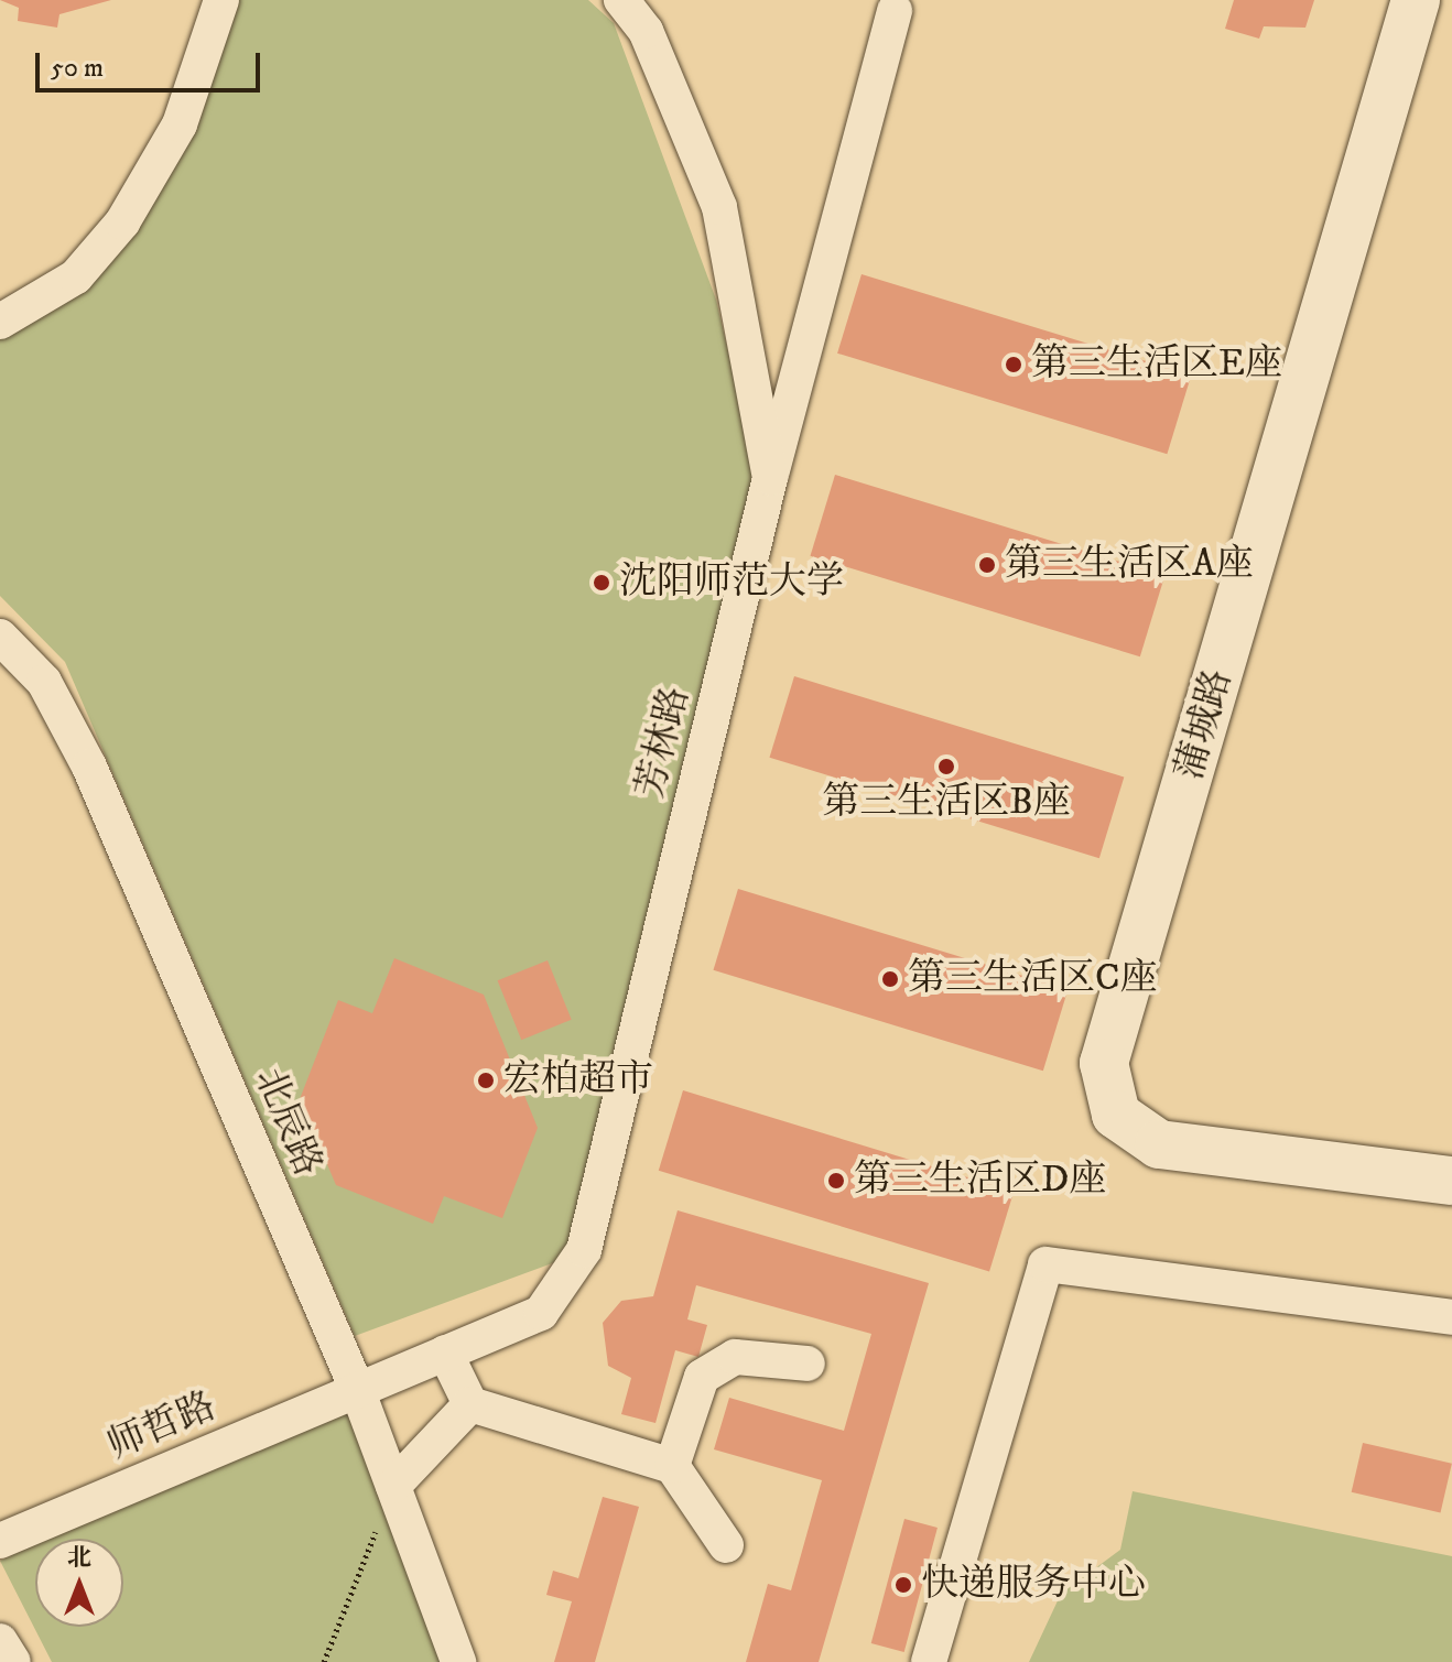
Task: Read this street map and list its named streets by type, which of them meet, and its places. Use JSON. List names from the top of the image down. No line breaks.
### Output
{"streets":{"street":["蒲城路","芳林路","北辰路","师哲路"]},"crossings":[["芳林路","北辰路"],["芳林路","师哲路"],["北辰路","师哲路"]],"places":["第三生活区E座","第三生活区A座","沈阳师范大学","第三生活区B座","第三生活区C座","宏柏超市","第三生活区D座","快递服务中心"],"scale_bar":"50 m","north":"top"}
